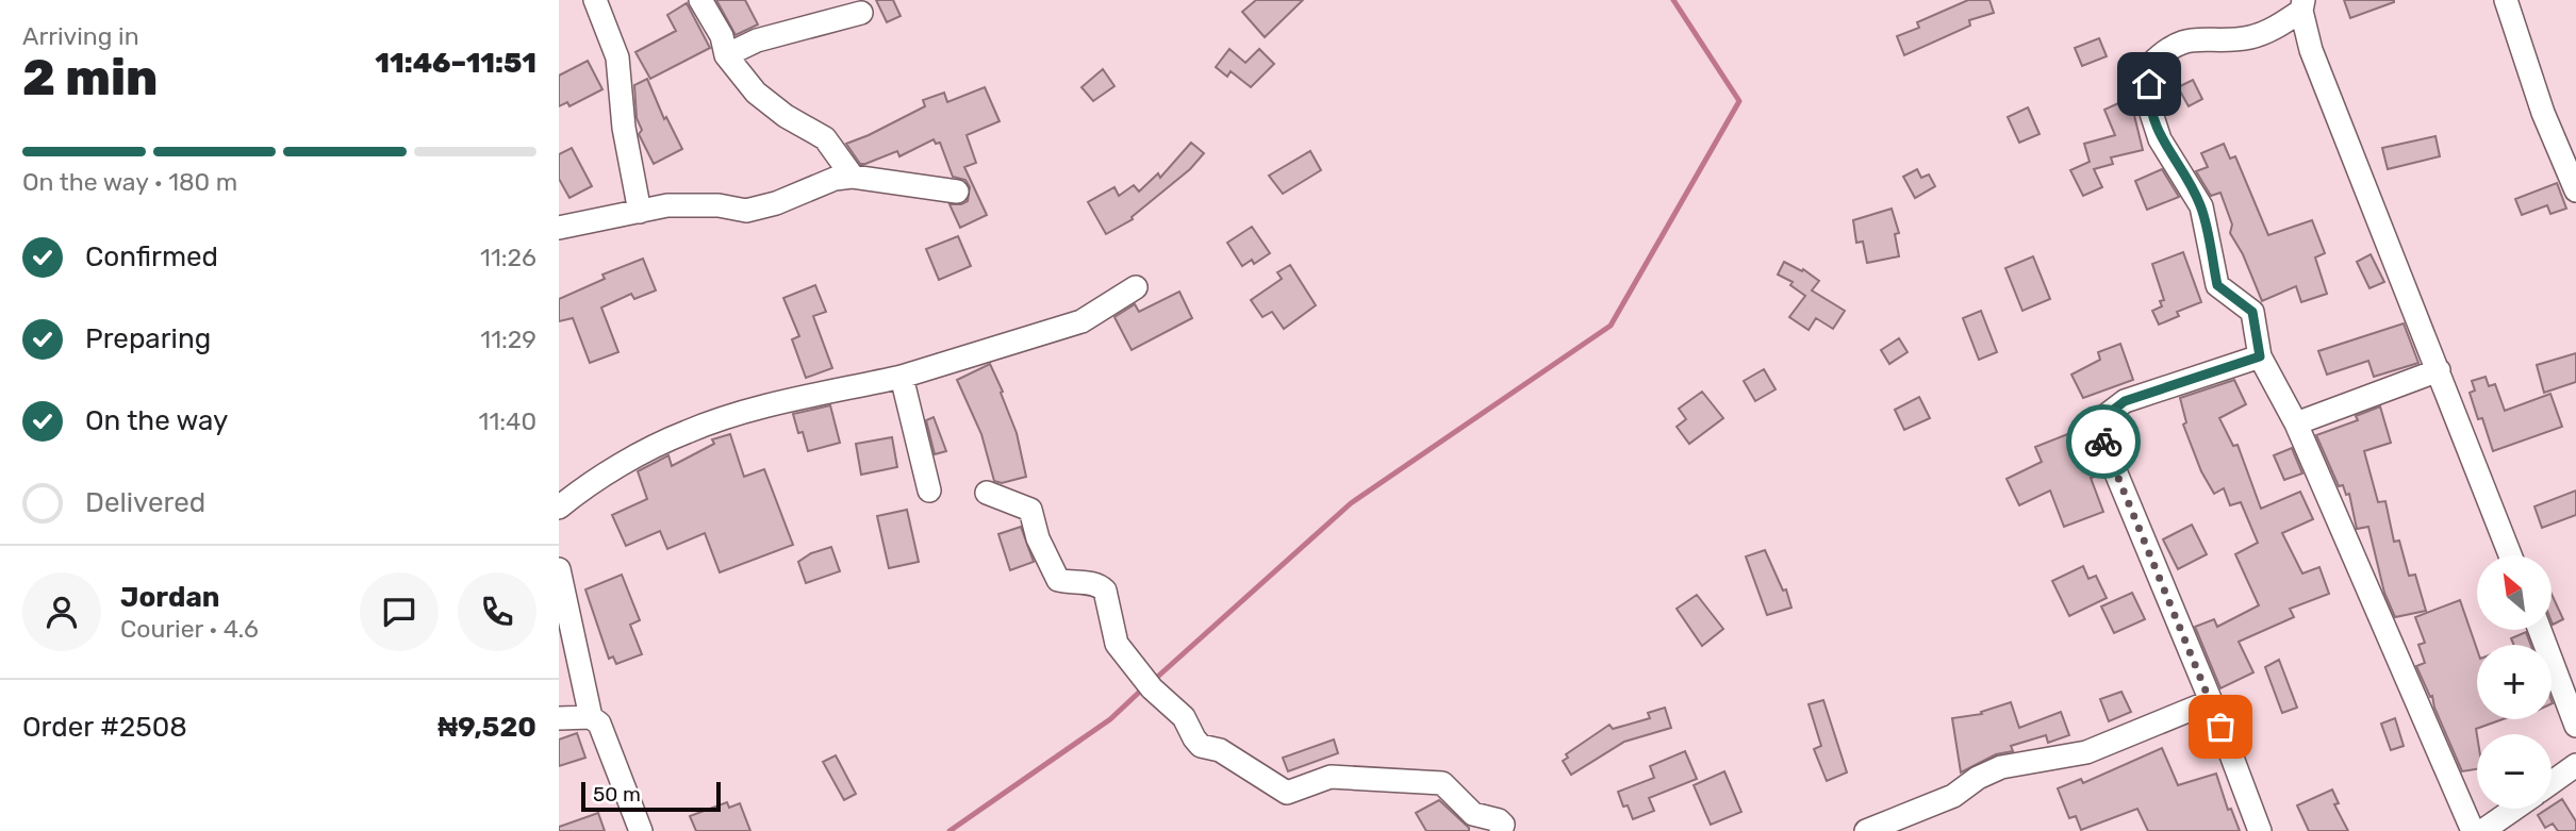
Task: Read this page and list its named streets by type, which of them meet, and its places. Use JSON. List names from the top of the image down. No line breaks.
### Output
{"scale_bar":"50 m","north":"top left","page":{"heading":["2 min","Arriving in","11:46–11:51"],"panel":["Jordan","Courier · 4.6","Order #2508","₦9,520"],"bar":"On the way · 180 m","list":[["Confirmed","11:26"],["Preparing","11:29"],["On the way","11:40"],"Delivered"],"map_buttons":["+","−"],"scale":"50 m"}}
